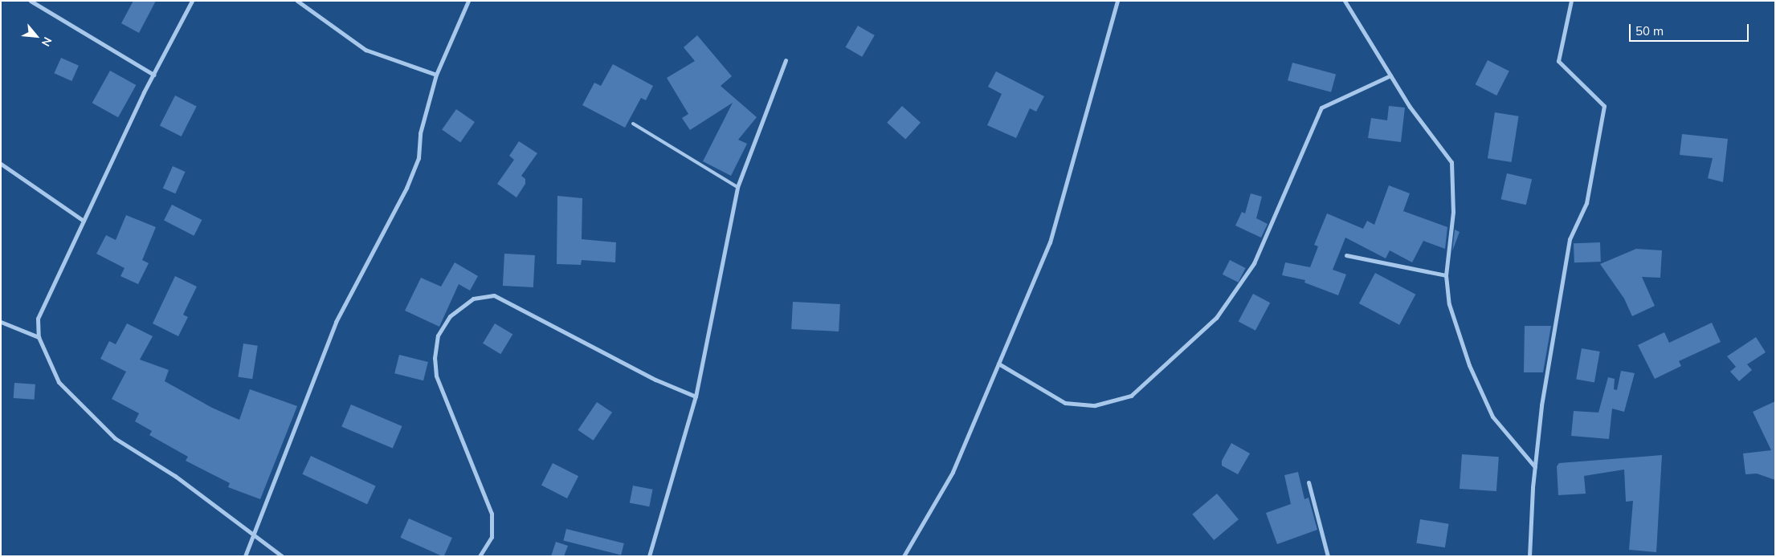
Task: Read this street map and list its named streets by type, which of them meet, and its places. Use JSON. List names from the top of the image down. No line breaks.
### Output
{"scale_bar":"50 m","north":"bottom right"}
